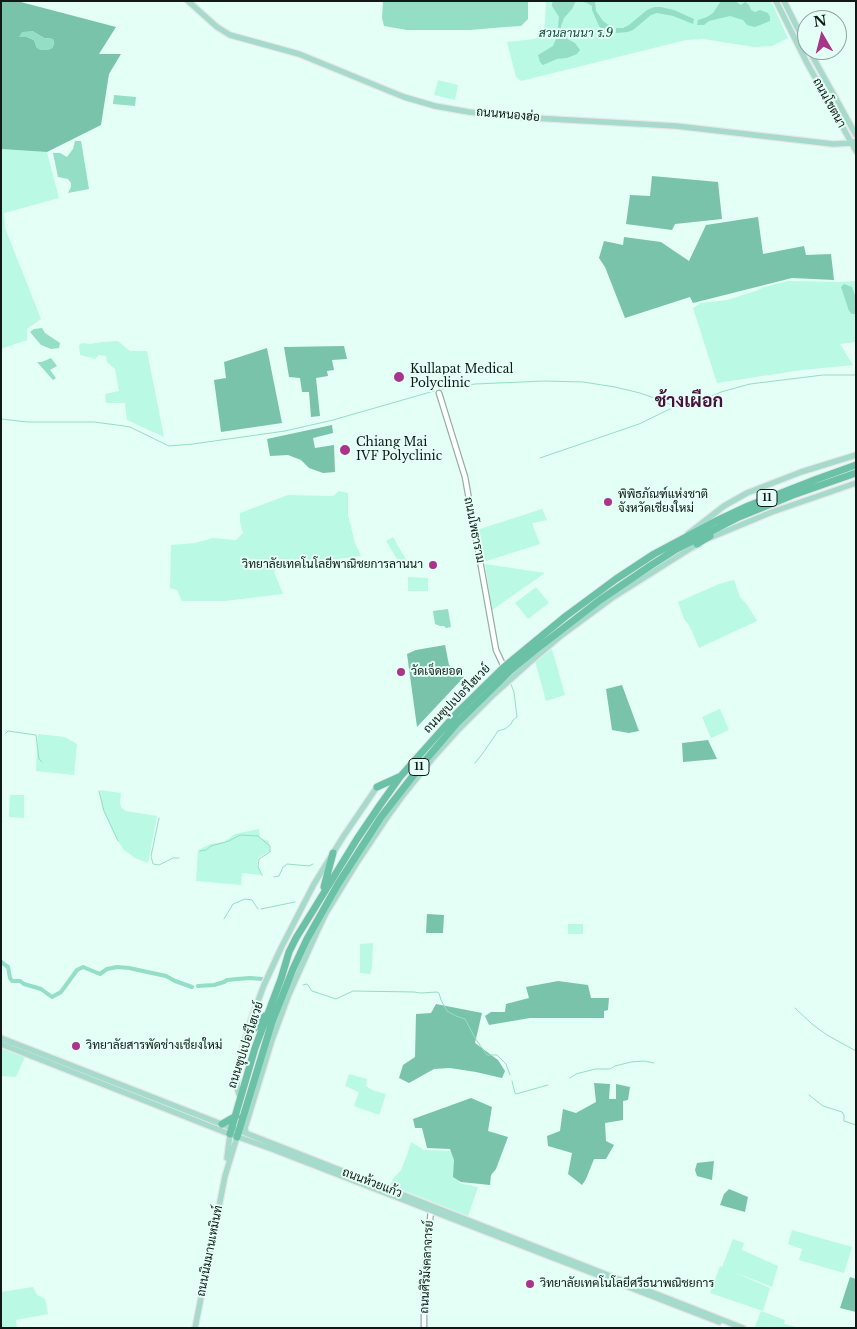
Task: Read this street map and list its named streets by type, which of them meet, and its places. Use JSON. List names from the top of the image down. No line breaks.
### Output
{"streets":{"highway":["11","ถนนซุปเปอร์ไฮเวย์"],"main road":["ถนนโชตนา","ถนนหนองฮ่อ","ถนนห้วยแก้ว","ถนนนิมมานเหมินท์"],"street":["ถนนโพธาราม","ถนนศิริมังคลาจารย์"]},"crossings":[["ถนนโชตนา","ถนนหนองฮ่อ"],["ถนนโพธาราม","ถนนซุปเปอร์ไฮเวย์"],["ถนนซุปเปอร์ไฮเวย์","ถนนห้วยแก้ว"],["ถนนซุปเปอร์ไฮเวย์","ถนนนิมมานเหมินท์"],["ถนนห้วยแก้ว","ถนนนิมมานเหมินท์"],["ถนนห้วยแก้ว","ถนนศิริมังคลาจารย์"]],"districts":["ช้างเผือก"],"parks":["สวนลานนา ร.9"],"places":["Kullapat Medical Polyclinic","Chiang Mai IVF Polyclinic","พิพิธภัณฑ์แห่งชาติ จังหวัดเชียงใหม่","วิทยาลัยเทคโนโลยีพาณิชยการลานนา","วัดเจ็ดยอด","วิทยาลัยสารพัดช่างเชียงใหม่","วิทยาลัยเทคโนโลยีศรีธนาพณิชยการ"],"north":"top"}
